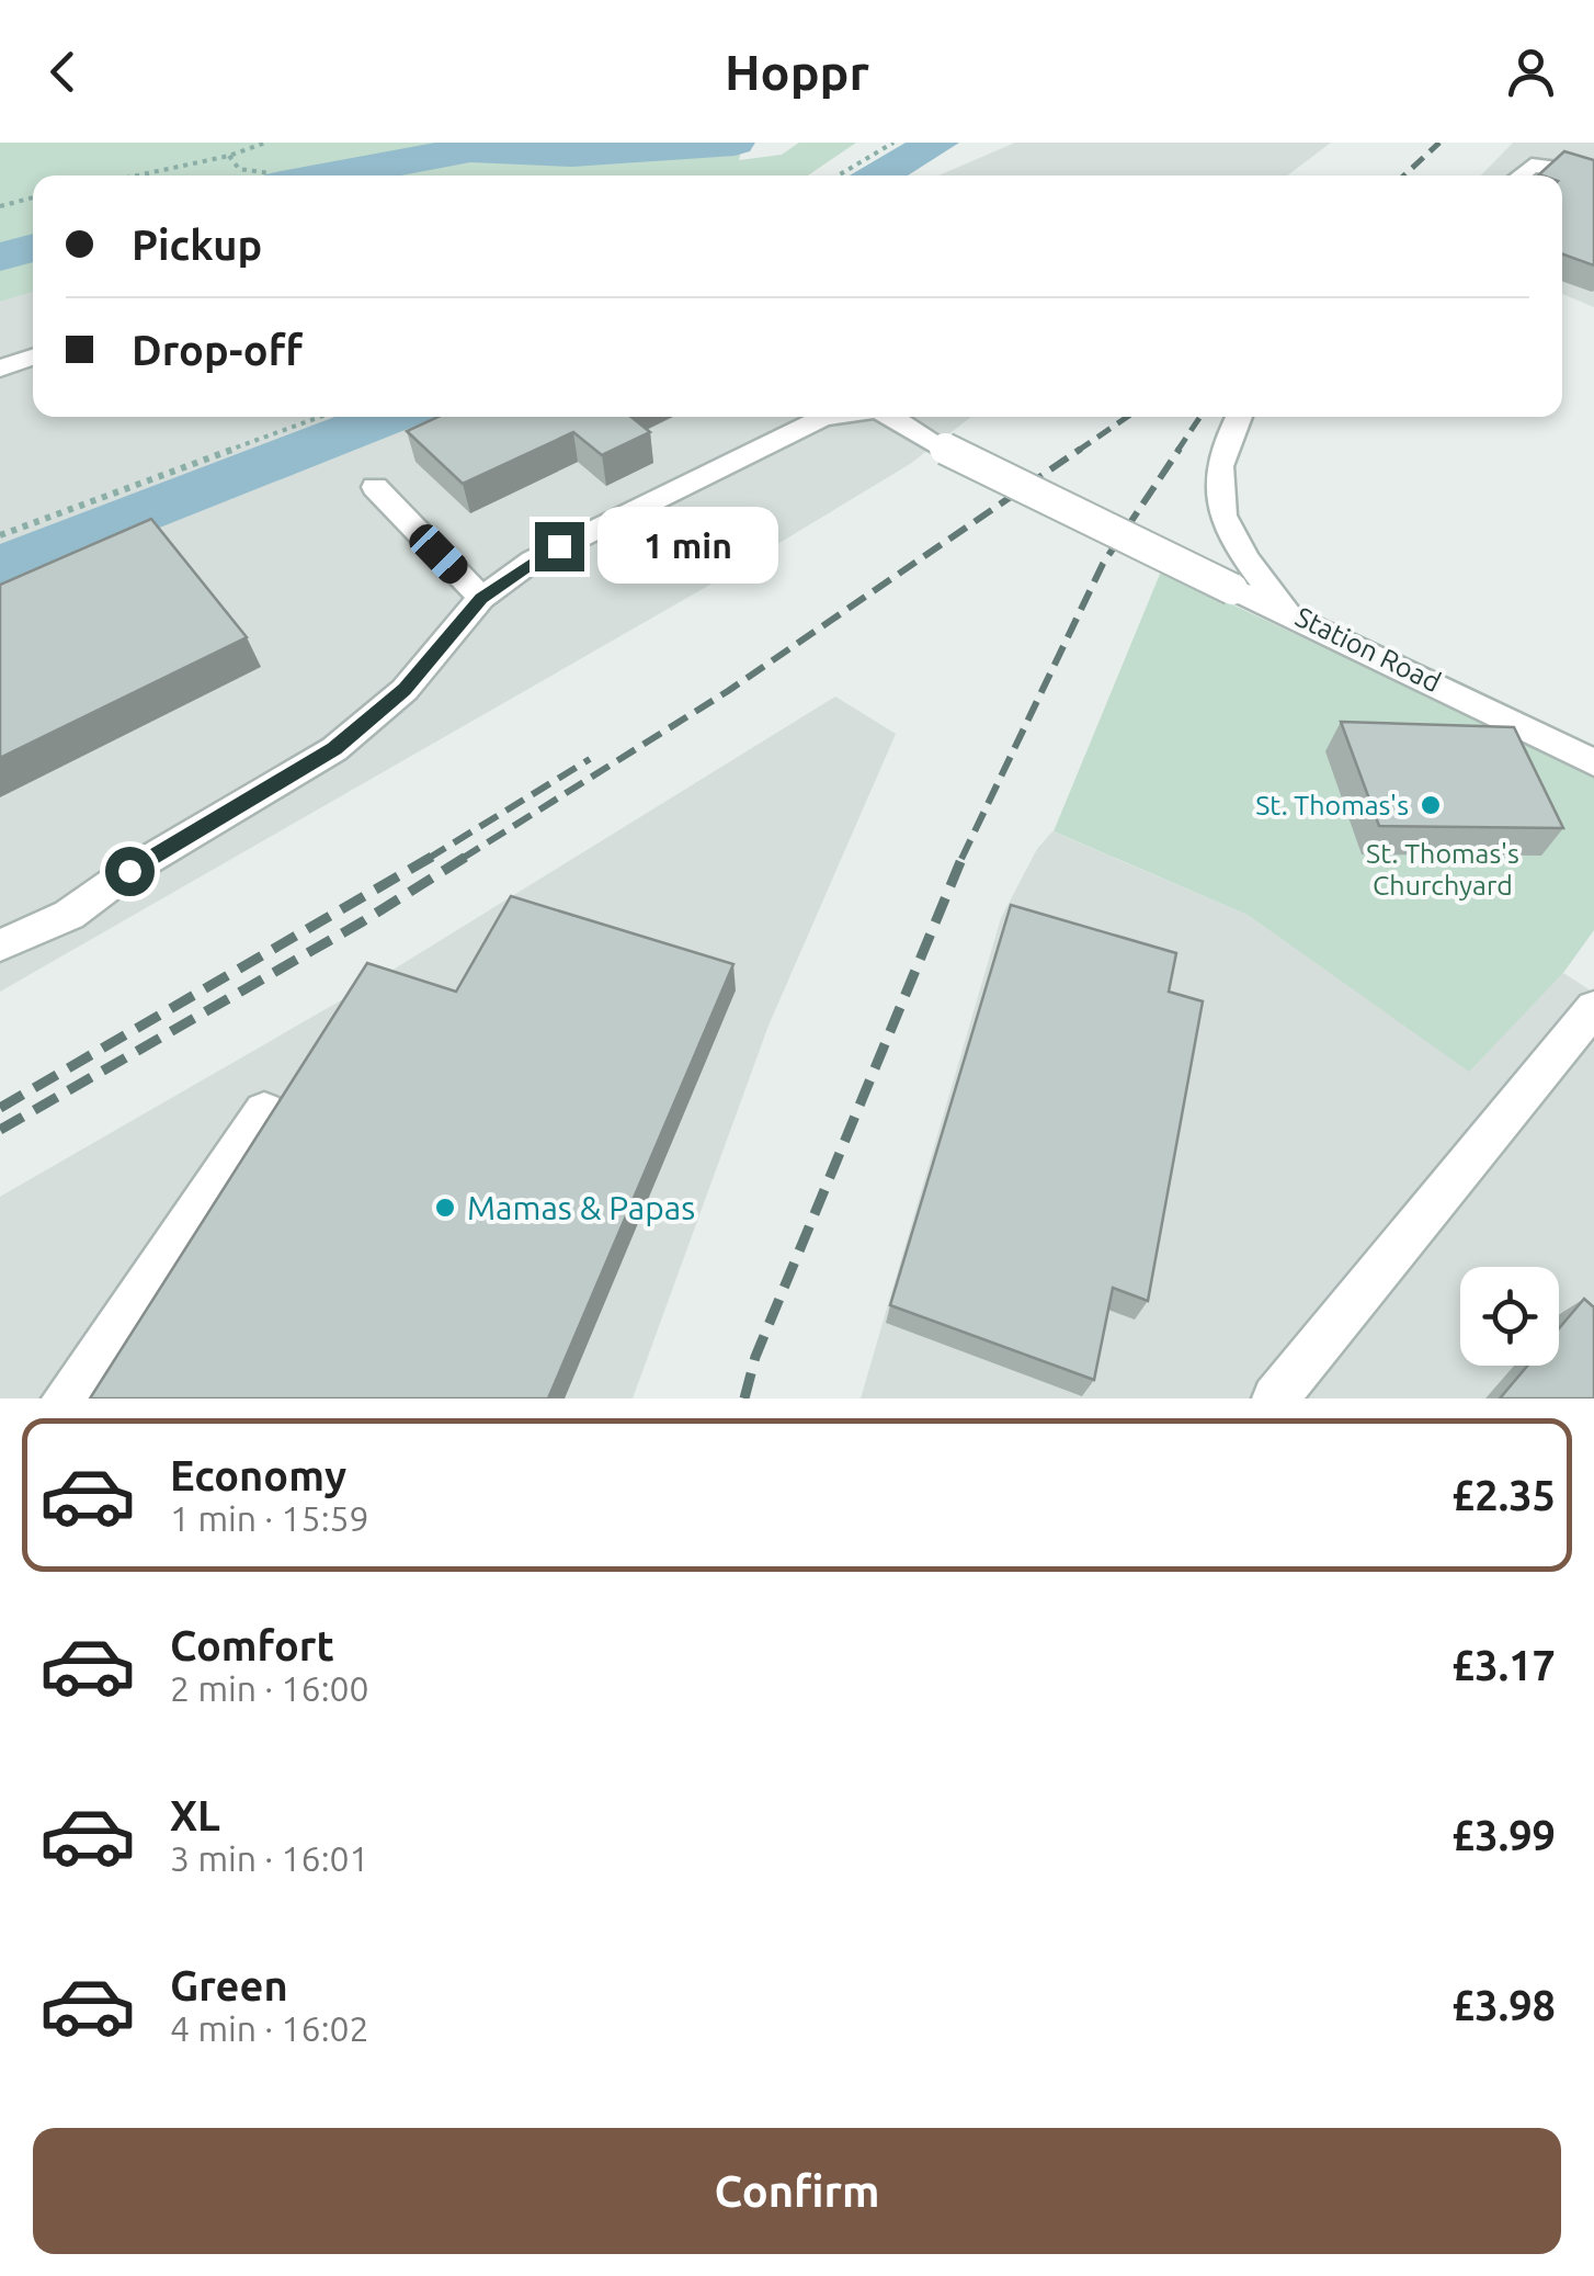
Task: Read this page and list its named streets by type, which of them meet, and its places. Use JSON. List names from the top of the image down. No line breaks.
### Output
{"streets":{"street":["Station Road"]},"parks":["St. Thomas's Churchyard"],"places":["St. Thomas's","Mamas & Papas"],"page":{"header":"Hoppr","banner":["Pickup","Drop-off"],"bubble":"1 min","list":[{"name":"Economy","note":"1 min · 15:59","value":"£2.35"},{"name":"Comfort","note":"2 min · 16:00","value":"£3.17"},{"name":"XL","note":"3 min · 16:01","value":"£3.99"},{"name":"Green","note":"4 min · 16:02","value":"£3.98"}],"buttons":"Confirm"}}
